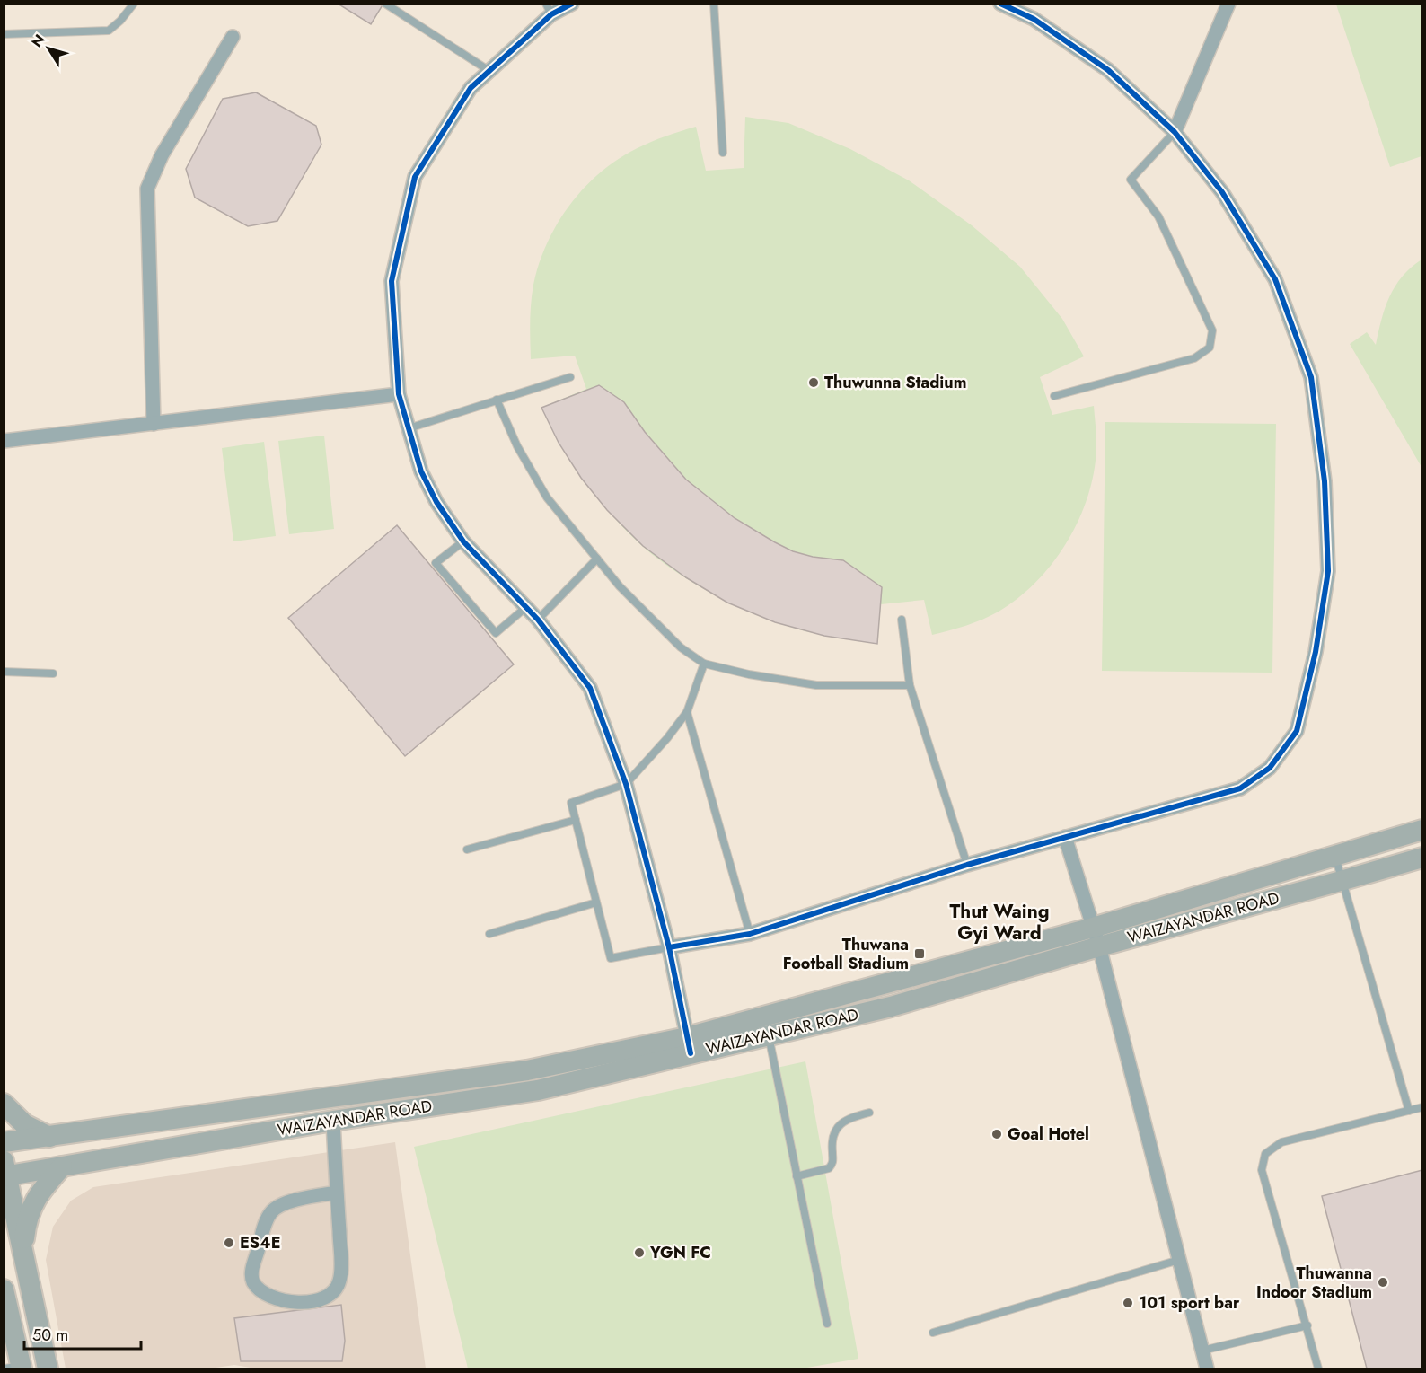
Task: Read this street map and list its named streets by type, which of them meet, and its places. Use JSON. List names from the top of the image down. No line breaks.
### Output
{"streets":{"main road":["WAIZAYANDAR ROAD"]},"districts":["Thut Waing Gyi Ward"],"places":{"other":["Thuwunna Stadium","Goal Hotel","ES4E","YGN FC","Thuwanna Indoor Stadium","101 sport bar"],"transit":["Thuwana Football Stadium"]},"scale_bar":"50 m","north":"top left"}
